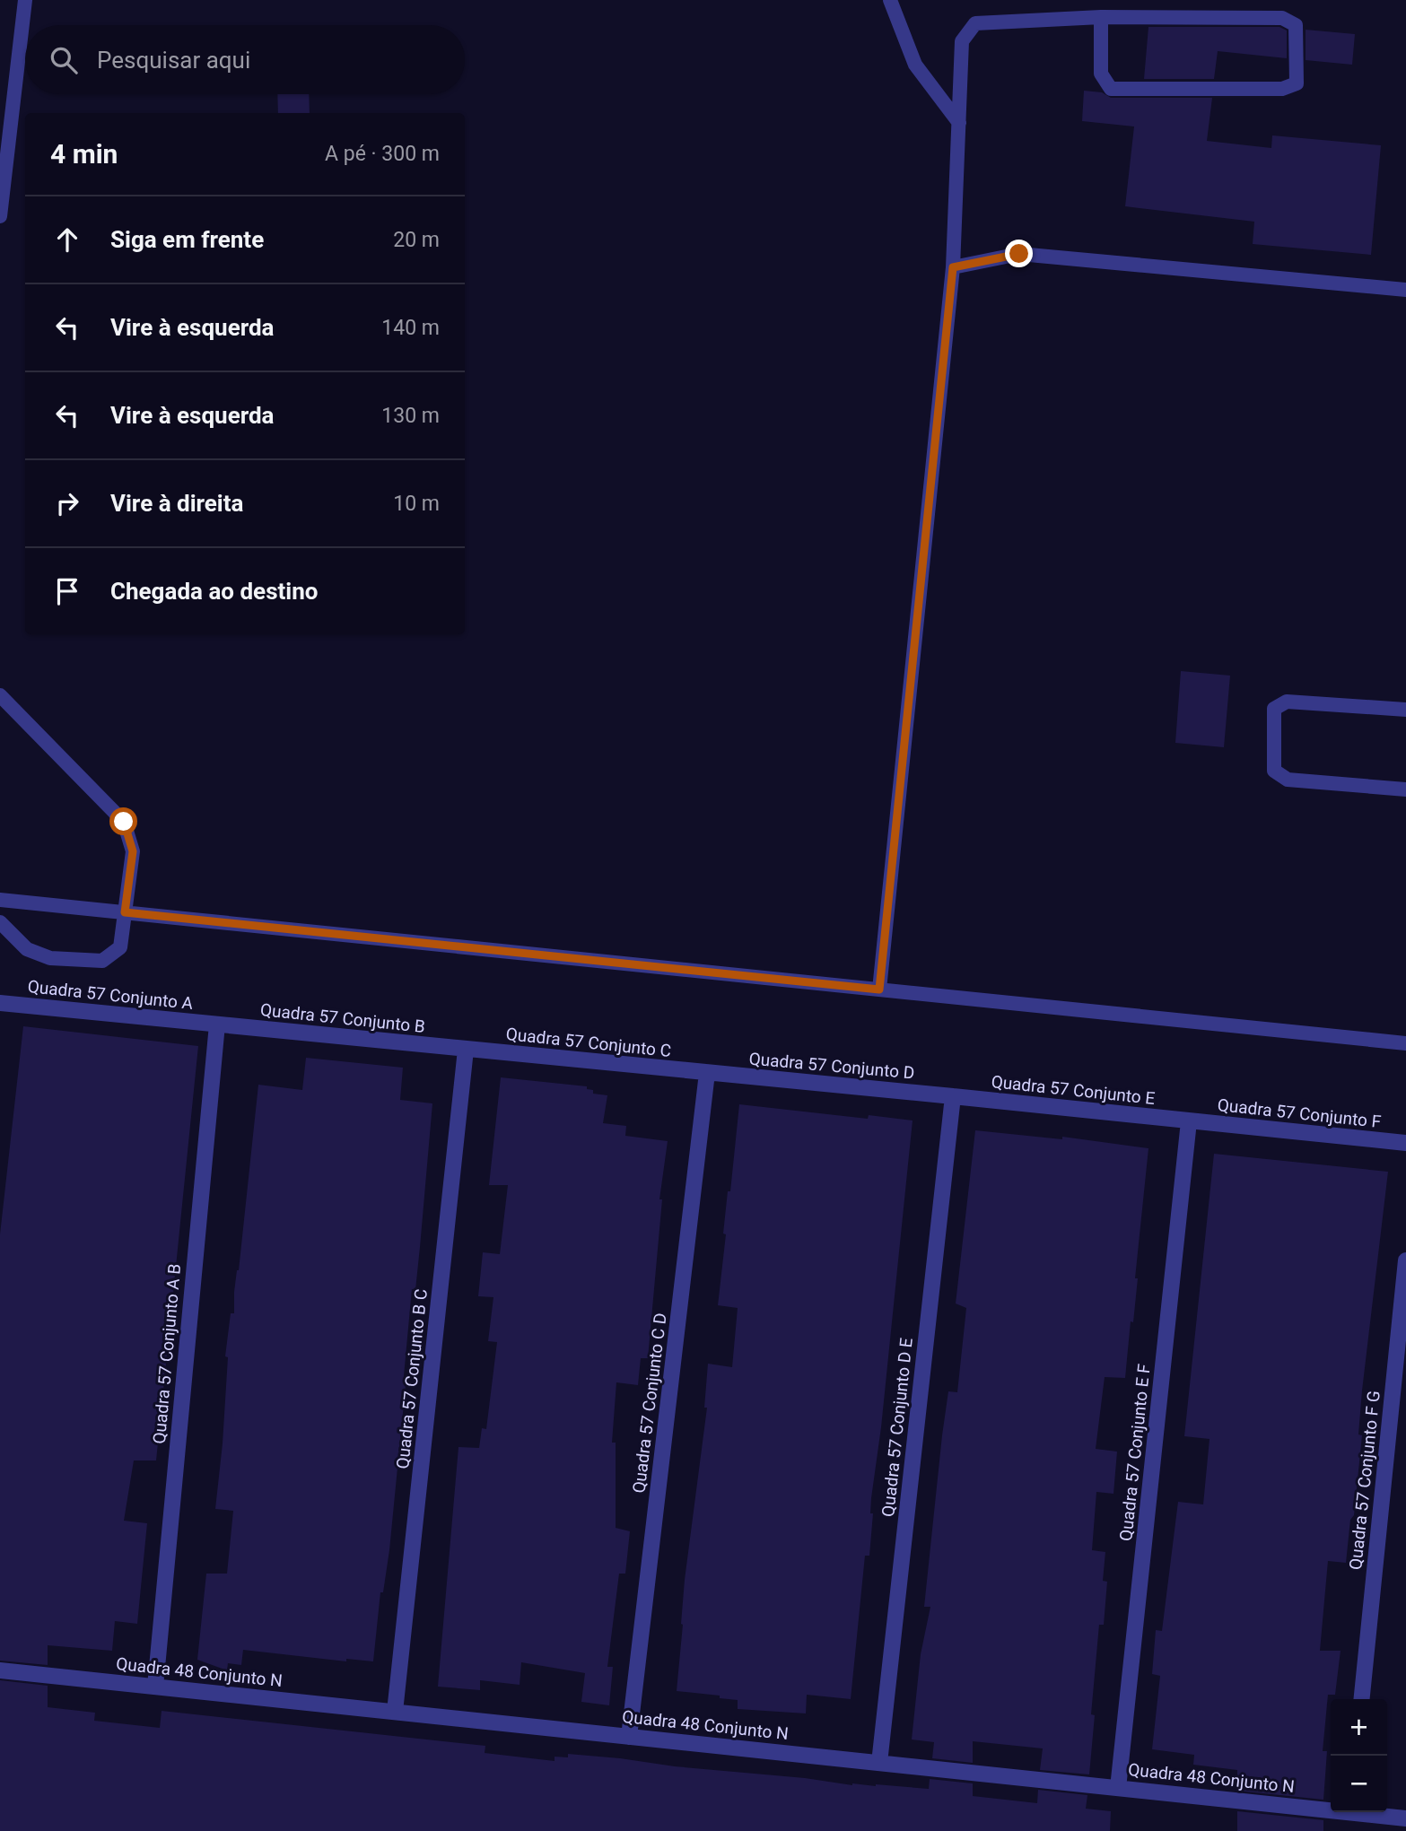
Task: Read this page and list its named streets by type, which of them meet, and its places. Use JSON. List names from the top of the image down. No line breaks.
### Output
{"streets":{"street":["Quadra 57 Conjunto A","Quadra 57 Conjunto B","Quadra 57 Conjunto C","Quadra 57 Conjunto D","Quadra 57 Conjunto E","Quadra 57 Conjunto F","Quadra 57 Conjunto A B","Quadra 57 Conjunto B C","Quadra 57 Conjunto C D","Quadra 57 Conjunto D E","Quadra 57 Conjunto E F","Quadra 57 Conjunto F G","Quadra 48 Conjunto N"]},"crossings":[["Quadra 57 Conjunto A","Quadra 57 Conjunto B"],["Quadra 57 Conjunto A","Quadra 57 Conjunto A B"],["Quadra 57 Conjunto B","Quadra 57 Conjunto C"],["Quadra 57 Conjunto B","Quadra 57 Conjunto A B"],["Quadra 57 Conjunto B","Quadra 57 Conjunto B C"],["Quadra 57 Conjunto C","Quadra 57 Conjunto D"],["Quadra 57 Conjunto C","Quadra 57 Conjunto B C"],["Quadra 57 Conjunto C","Quadra 57 Conjunto C D"],["Quadra 57 Conjunto D","Quadra 57 Conjunto E"],["Quadra 57 Conjunto D","Quadra 57 Conjunto C D"],["Quadra 57 Conjunto D","Quadra 57 Conjunto D E"],["Quadra 57 Conjunto E","Quadra 57 Conjunto F"],["Quadra 57 Conjunto E","Quadra 57 Conjunto D E"],["Quadra 57 Conjunto E","Quadra 57 Conjunto E F"],["Quadra 57 Conjunto F","Quadra 57 Conjunto E F"],["Quadra 57 Conjunto A B","Quadra 48 Conjunto N"],["Quadra 57 Conjunto B C","Quadra 48 Conjunto N"],["Quadra 57 Conjunto C D","Quadra 48 Conjunto N"],["Quadra 57 Conjunto D E","Quadra 48 Conjunto N"],["Quadra 57 Conjunto E F","Quadra 48 Conjunto N"]],"page":{"search":"Pesquisar aqui","heading":["4 min","A pé · 300 m"],"list":[["Siga em frente","20 m"],["Vire à esquerda","140 m"],["Vire à esquerda","130 m"],["Vire à direita","10 m"],"Chegada ao destino"],"map_buttons":["+","−"]}}
